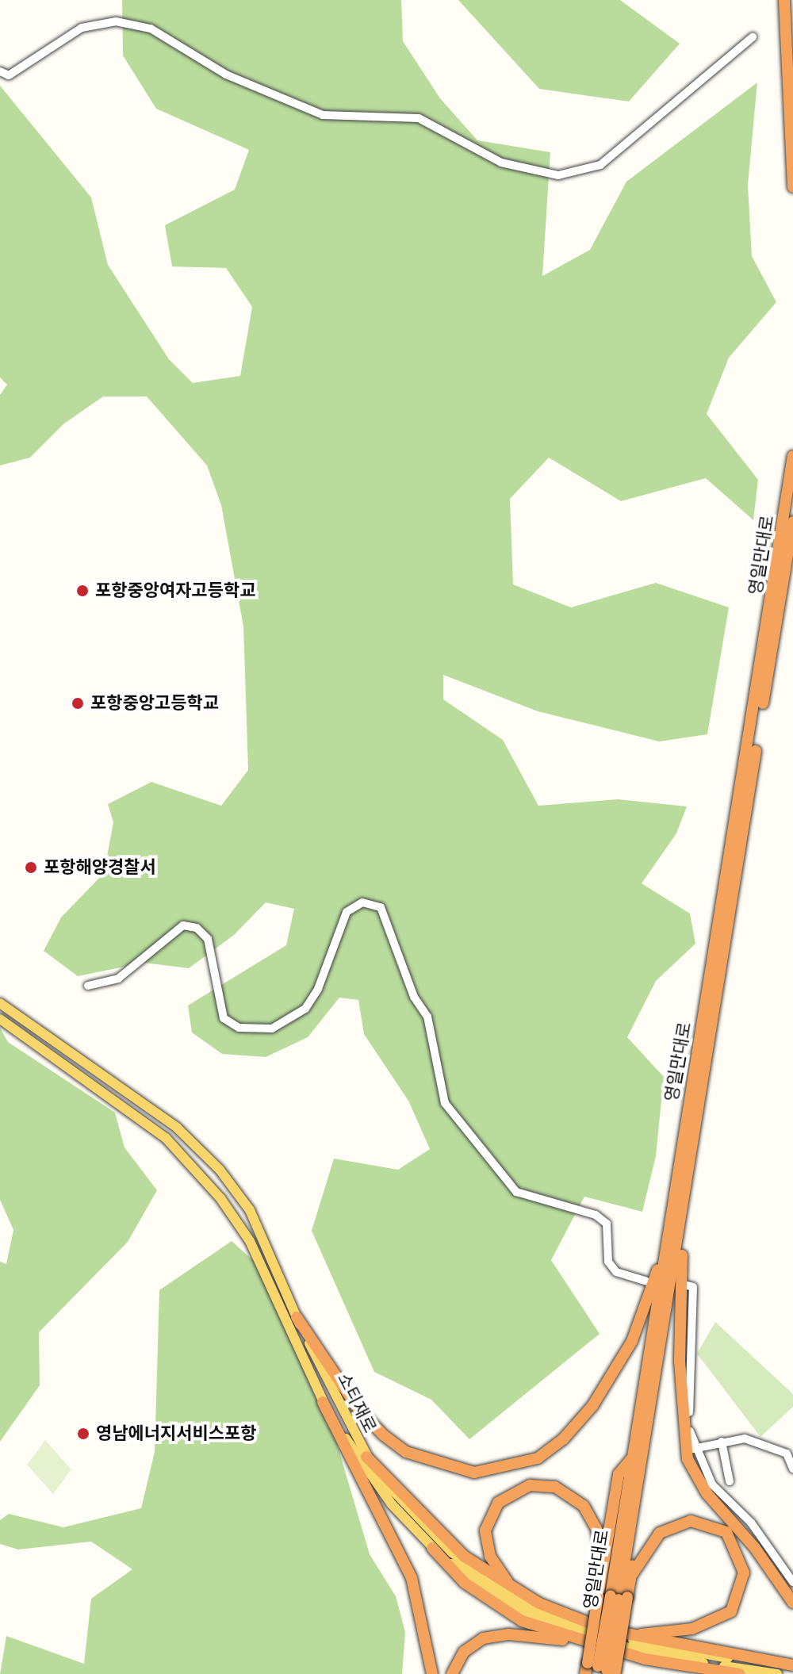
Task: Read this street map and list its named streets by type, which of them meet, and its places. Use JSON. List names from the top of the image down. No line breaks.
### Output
{"streets":{"highway":["영일만대로"],"main road":["소티재로"]},"places":["포항중앙여자고등학교","포항중앙고등학교","포항해양경찰서","영남에너지서비스포항"]}
